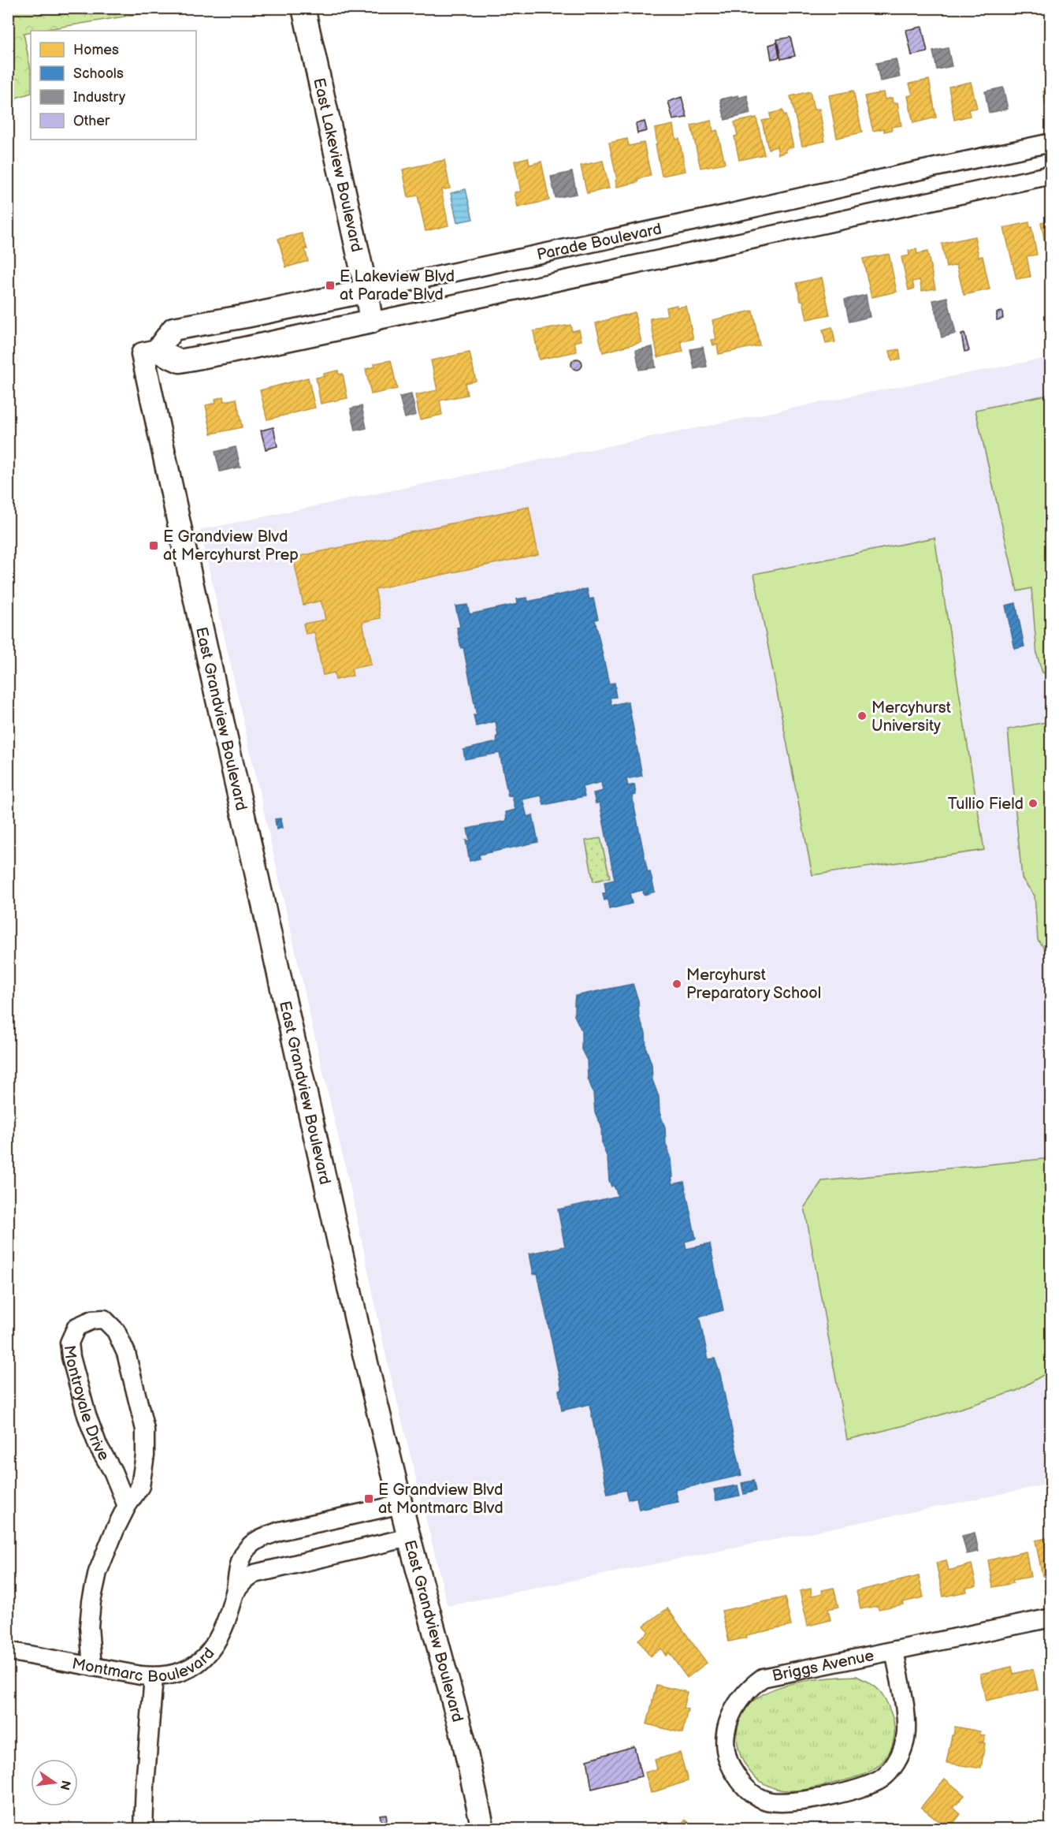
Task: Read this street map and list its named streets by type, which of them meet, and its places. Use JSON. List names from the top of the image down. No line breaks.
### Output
{"streets":{"street":["East Lakeview Boulevard","Parade Boulevard","East Grandview Boulevard","Montroyale Drive","Montmarc Boulevard","Briggs Avenue"]},"crossings":[["East Lakeview Boulevard","Parade Boulevard"],["Parade Boulevard","East Grandview Boulevard"],["East Grandview Boulevard","Montmarc Boulevard"],["Montroyale Drive","Montmarc Boulevard"]],"places":{"transit":["E Lakeview Blvd at Parade Blvd","E Grandview Blvd at Mercyhurst Prep","E Grandview Blvd at Montmarc Blvd"],"other":["Mercyhurst University","Tullio Field","Mercyhurst Preparatory School"]},"legend":["Homes","Schools","Industry","Other"],"north":"right"}
